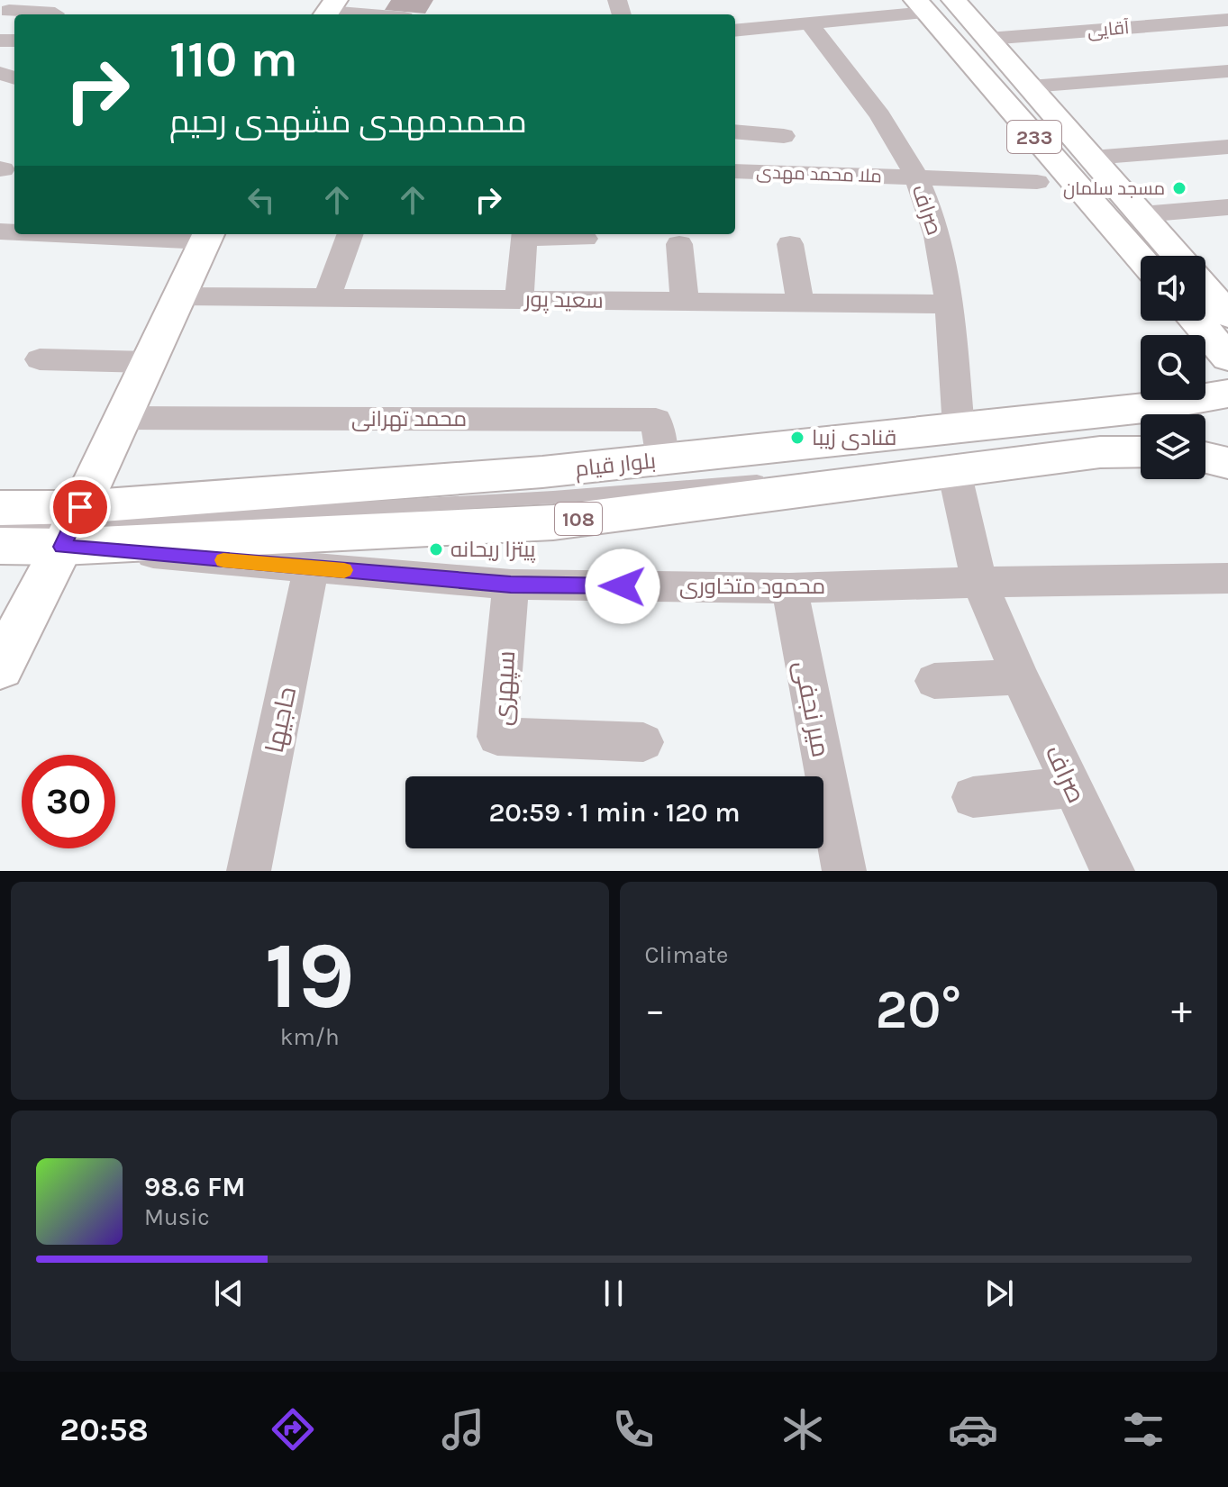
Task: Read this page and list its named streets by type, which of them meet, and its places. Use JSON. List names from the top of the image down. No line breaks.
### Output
{"streets":{"main road":["233","بلوار قیام","108"],"street":["آقایی","ملا محمد مهدی","صراف","سعید پور","محمد تهرانی","محمود متخاوری","سپهری","میر نجفی","حاجیها"]},"crossings":[["آقایی","233"],["ملا محمد مهدی","صراف"],["صراف","سعید پور"],["صراف","بلوار قیام"],["صراف","محمود متخاوری"],["محمد تهرانی","بلوار قیام"],["بلوار قیام","محمود متخاوری"],["محمود متخاوری","سپهری"],["محمود متخاوری","میر نجفی"],["محمود متخاوری","حاجیها"]],"places":["مسجد سلمان","قنادی زیبا","پیتزا ریحانه"],"page":{"turn":["110 m","محمدمهدی مشهدی رحیم"],"limit":"30","trip":"20:59 · 1 min · 120 m","tile":[["19","km/h"],"Climate"],"heat":["−","20°","+"],"song":["98.6 FM","Music"],"tabs":"20:58"}}
